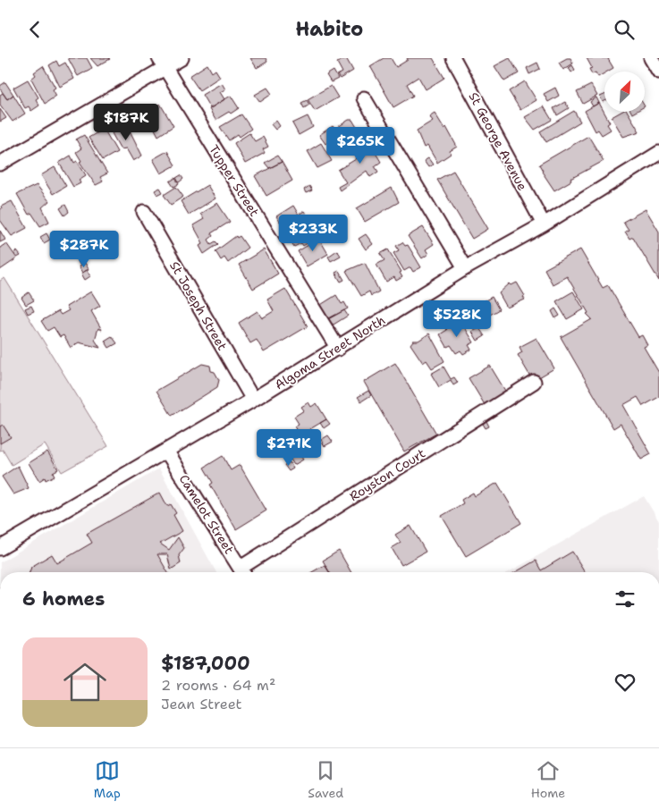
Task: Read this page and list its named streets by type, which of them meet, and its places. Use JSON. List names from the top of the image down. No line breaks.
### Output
{"streets":{"street":["St George Avenue","Tupper Street","St Joseph Street","Algoma Street North","Royston Court","Camelot Street"]},"crossings":[["St George Avenue","Algoma Street North"],["Tupper Street","Algoma Street North"],["St Joseph Street","Algoma Street North"],["Algoma Street North","Camelot Street"]],"north":"top right","page":{"header":"Habito","price":["$187K","$265K","$233K","$287K","$528K","$271K"],"heading":"6 homes","list":[{"name":"$187,000","note":"2 rooms · 64 m² · Jean Street"}],"tabs":["Map","Saved","Home"]}}
